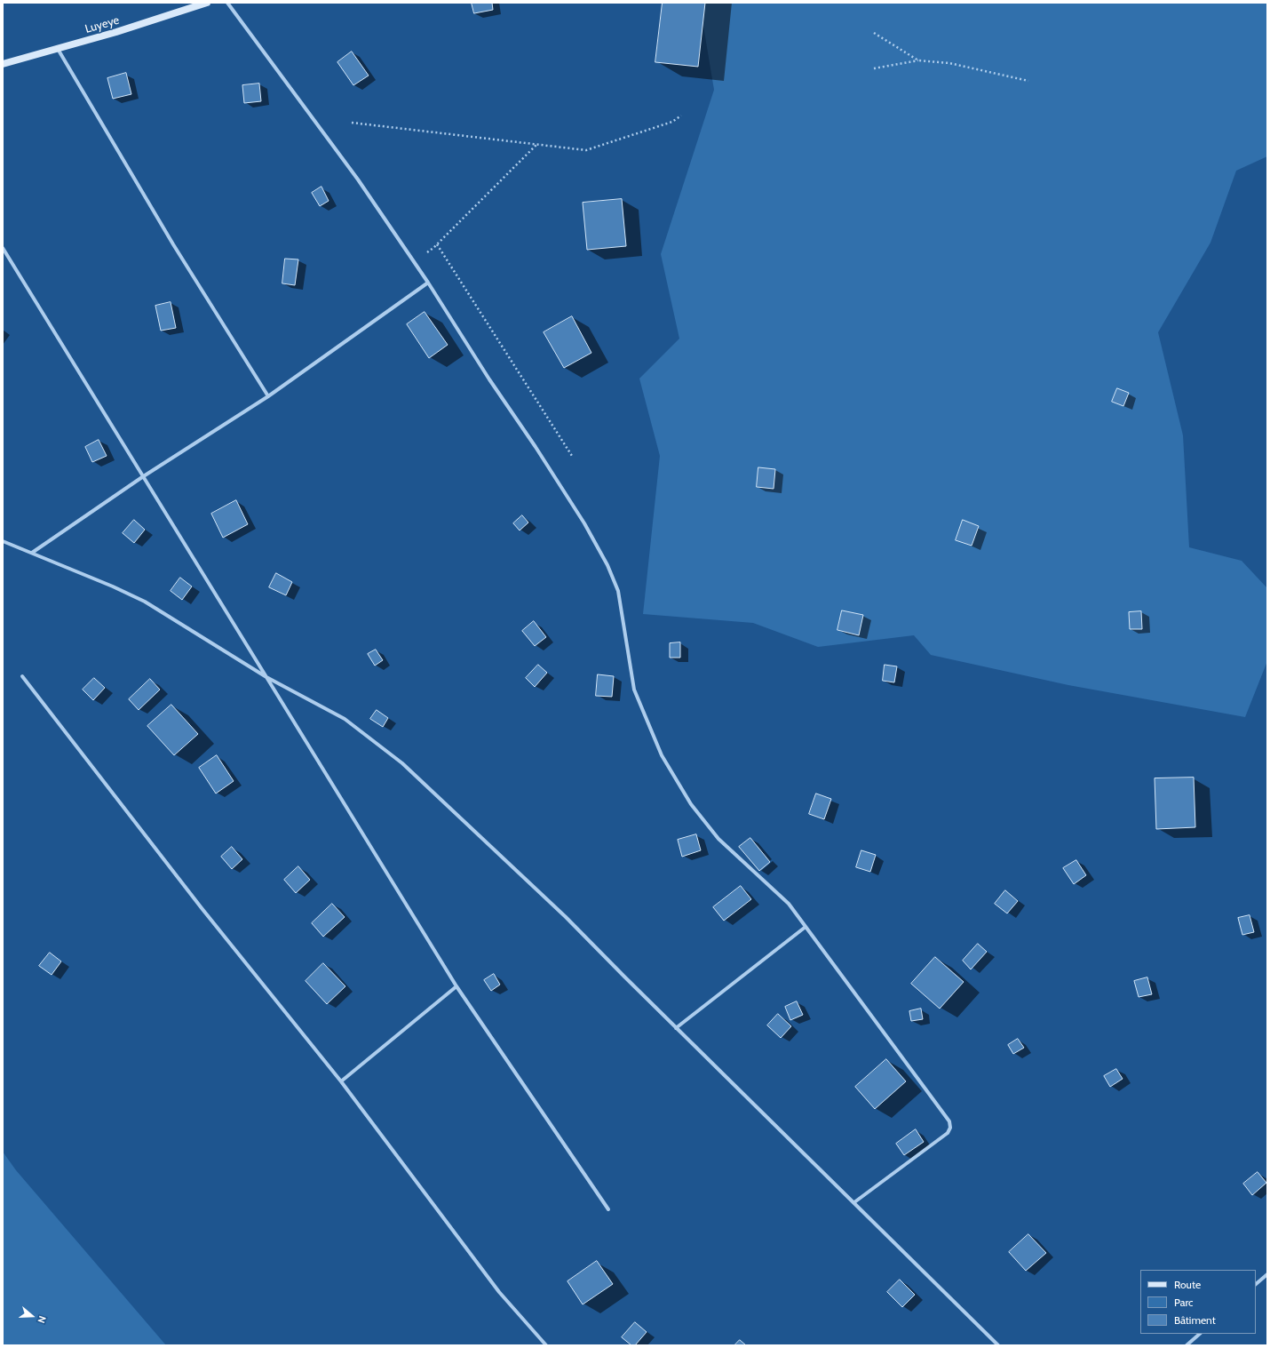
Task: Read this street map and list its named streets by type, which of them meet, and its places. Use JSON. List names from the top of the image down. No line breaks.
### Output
{"streets":{"street":["Luyeye"]},"legend":["Route","Parc","Bâtiment"],"north":"right"}
